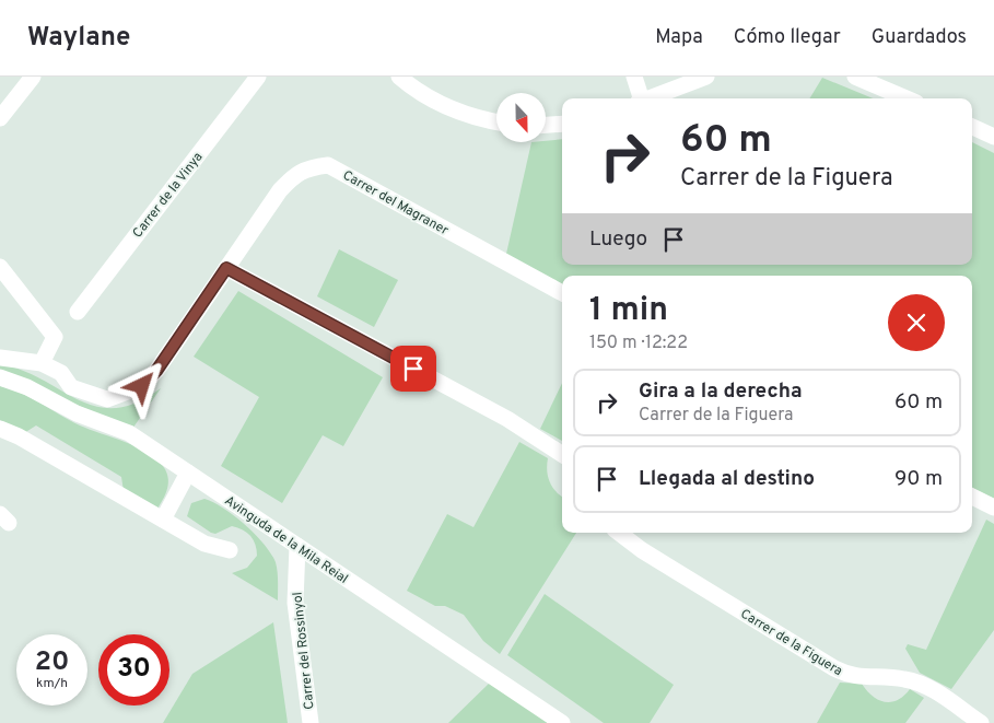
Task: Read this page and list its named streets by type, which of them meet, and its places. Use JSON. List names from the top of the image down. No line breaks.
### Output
{"streets":{"street":["Carrer de la Vinya","Carrer del Magraner","Avinguda de la Mila Reial","Carrer de la Figuera","Carrer del Rossinyol"]},"crossings":[["Avinguda de la Mila Reial","Carrer del Rossinyol"]],"north":"bottom","page":{"header":"Waylane","nav":["Mapa","Cómo llegar","Guardados"],"turn":["60 m","Carrer de la Figuera"],"then":"Luego","heading":["1 min","150 m · 12:22"],"list":[{"name":"Gira a la derecha","note":"Carrer de la Figuera","value":"60 m"},{"name":"Llegada al destino","value":"90 m"}],"speed":"20 km/h","limit":"30"}}
